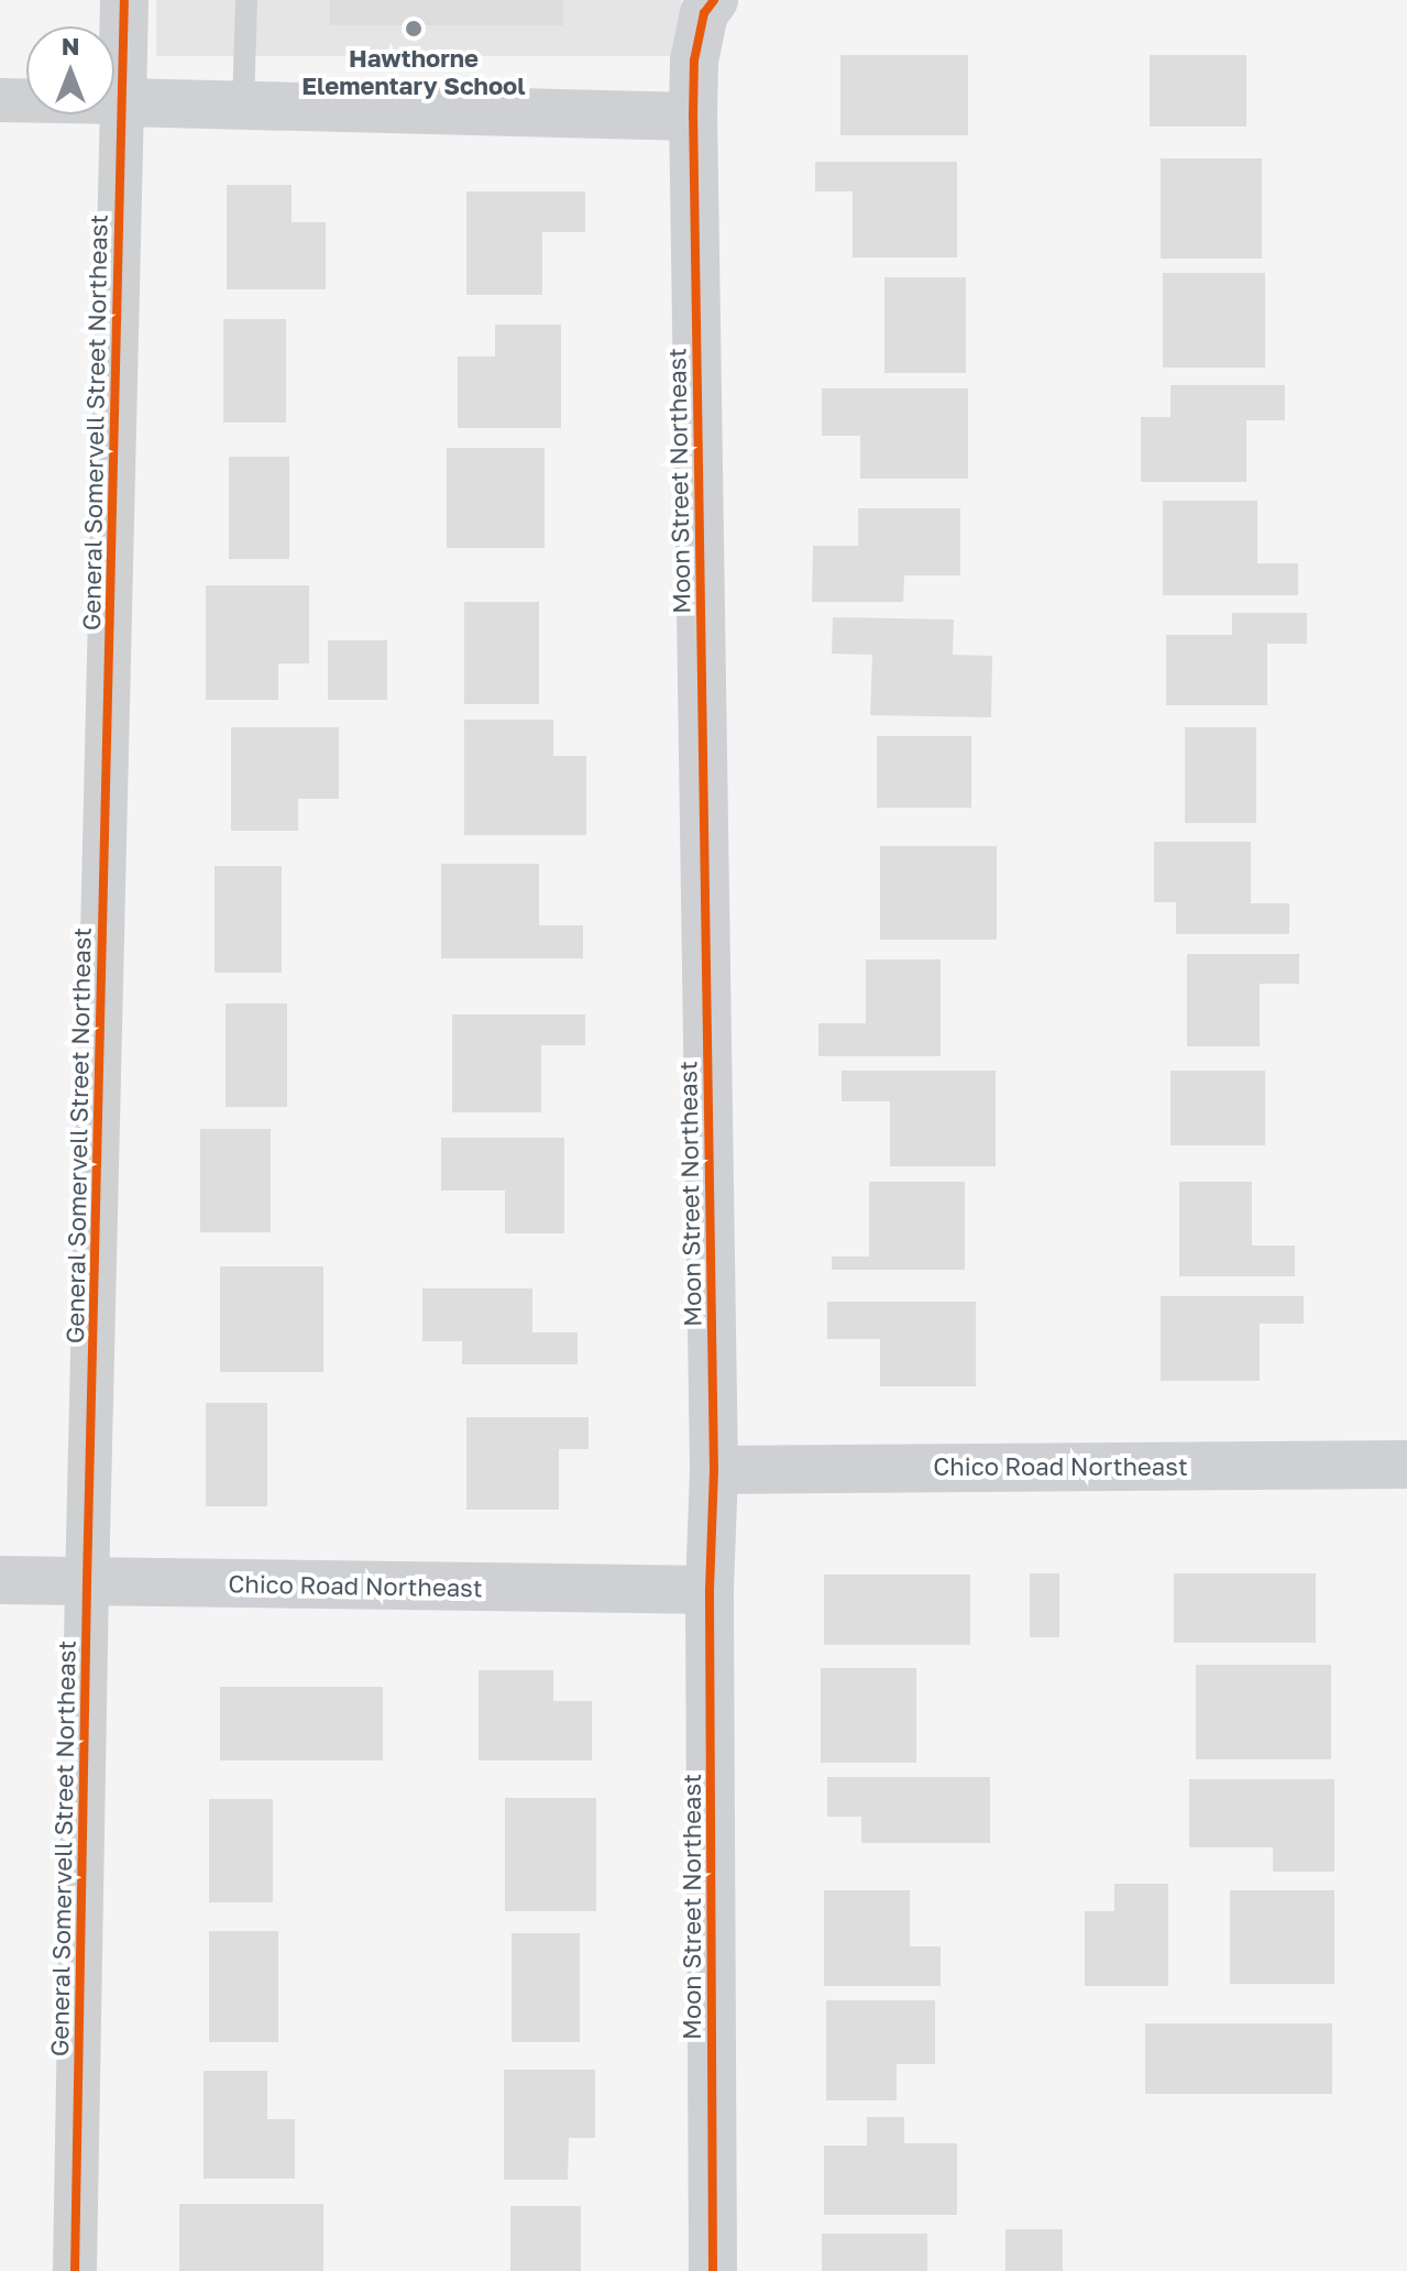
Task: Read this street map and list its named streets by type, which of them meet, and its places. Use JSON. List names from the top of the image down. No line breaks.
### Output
{"streets":{"street":["General Somervell Street Northeast","Moon Street Northeast","Chico Road Northeast"]},"crossings":[["General Somervell Street Northeast","Chico Road Northeast"],["Moon Street Northeast","Chico Road Northeast"]],"places":["Hawthorne Elementary School"],"north":"top"}
